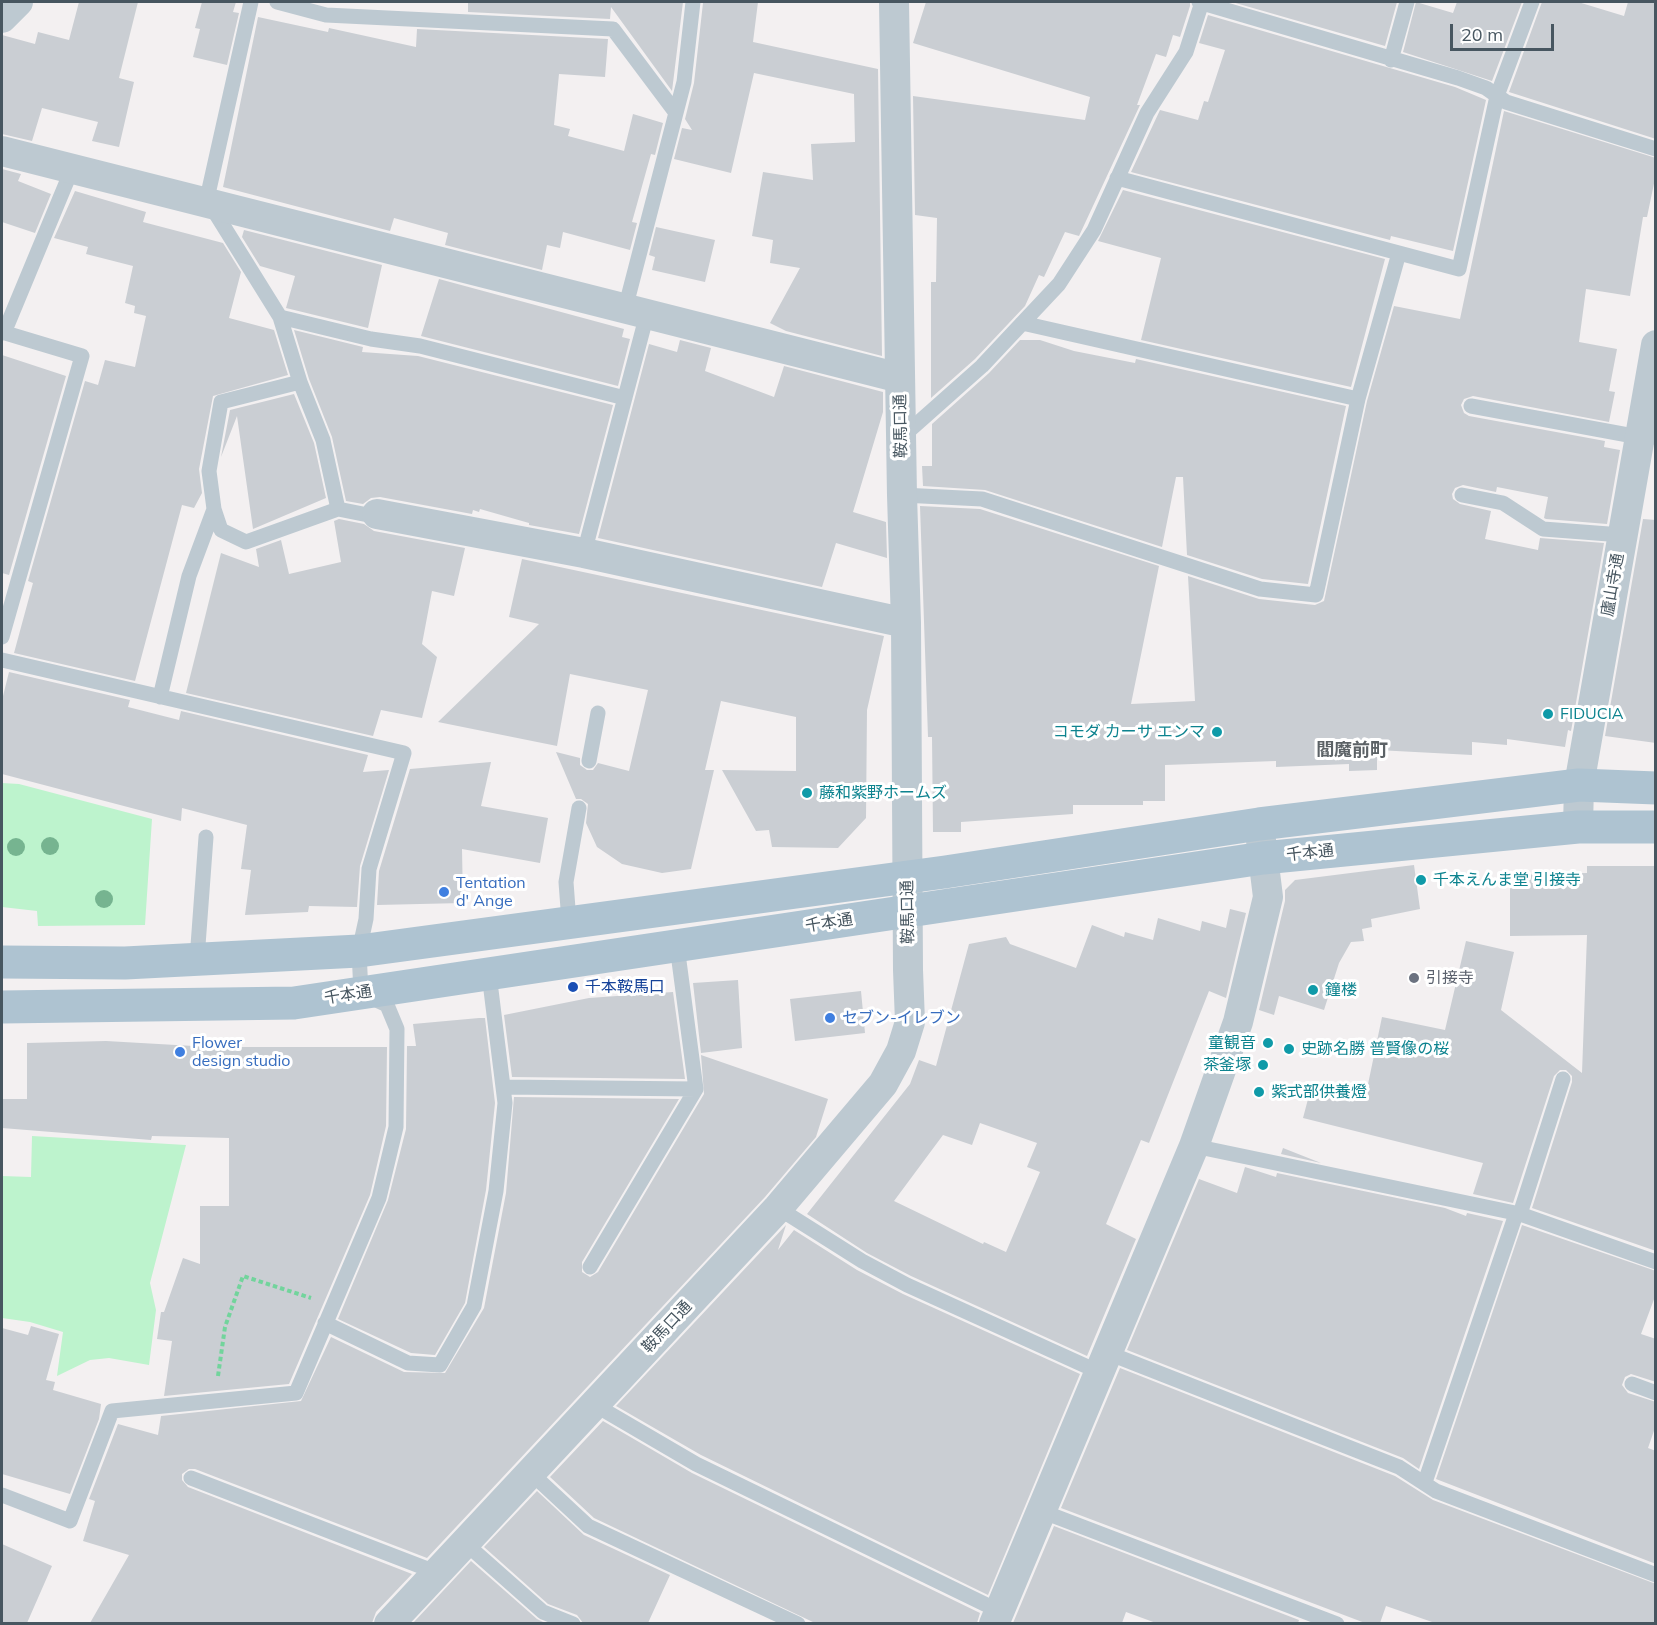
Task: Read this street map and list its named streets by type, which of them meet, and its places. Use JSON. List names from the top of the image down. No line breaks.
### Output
{"streets":{"main road":["千本通"],"street":["鞍馬口通","廬山寺通"]},"crossings":[["鞍馬口通","千本通"],["廬山寺通","千本通"]],"districts":["閻魔前町"],"places":["FIDUCIA","コモダ カーサ エンマ","藤和紫野ホームズ","千本えんま堂 引接寺","Tentation d' Ange","引接寺","千本鞍馬口","鐘楼","セブン-イレブン","童観音","史跡名勝 普賢像の桜","Flower design studio","茶釜塚","紫式部供養燈"],"scale_bar":"20 m"}
